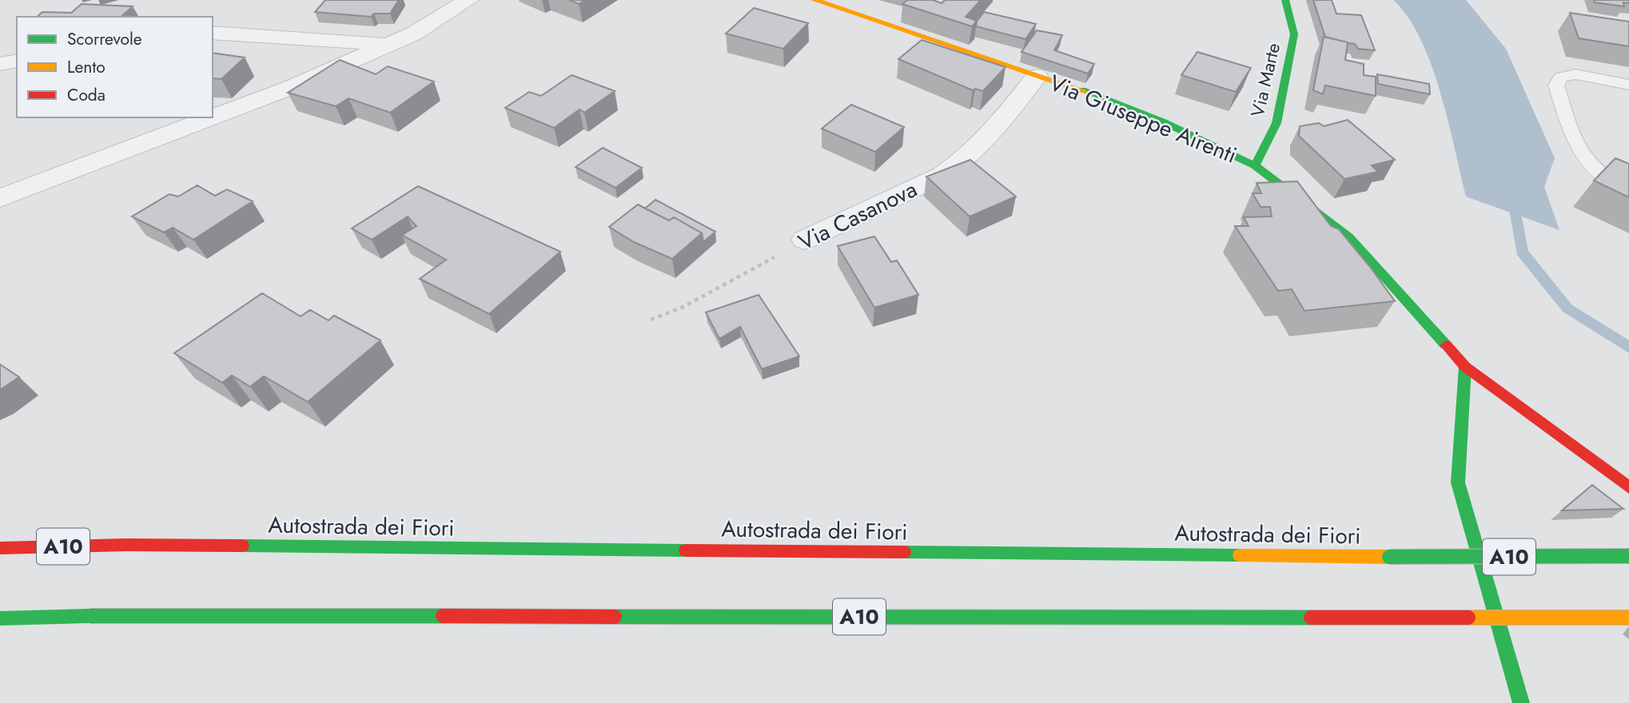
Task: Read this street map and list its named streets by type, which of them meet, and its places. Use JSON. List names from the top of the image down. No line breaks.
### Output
{"streets":{"main road":["Via Marte","Via Giuseppe Airenti","Autostrada dei Fiori","A10"],"street":["Via Casanova"]},"crossings":[["Via Marte","Via Giuseppe Airenti"],["Via Giuseppe Airenti","Via Casanova"]],"legend":["Scorrevole","Lento","Coda"]}
